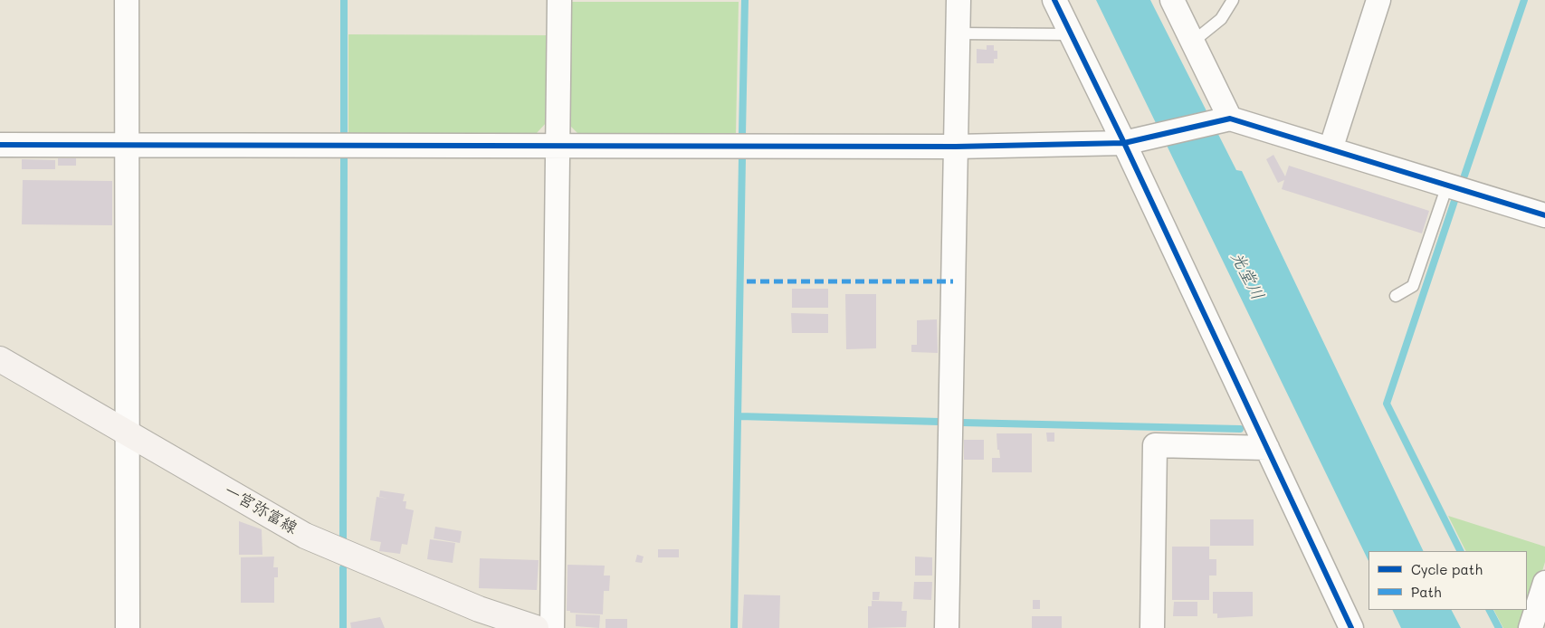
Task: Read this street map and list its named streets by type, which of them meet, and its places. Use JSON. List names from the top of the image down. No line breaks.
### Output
{"streets":{"main road":["一宮弥富線"]},"water":["光堂川"],"legend":["Cycle path","Path"]}
